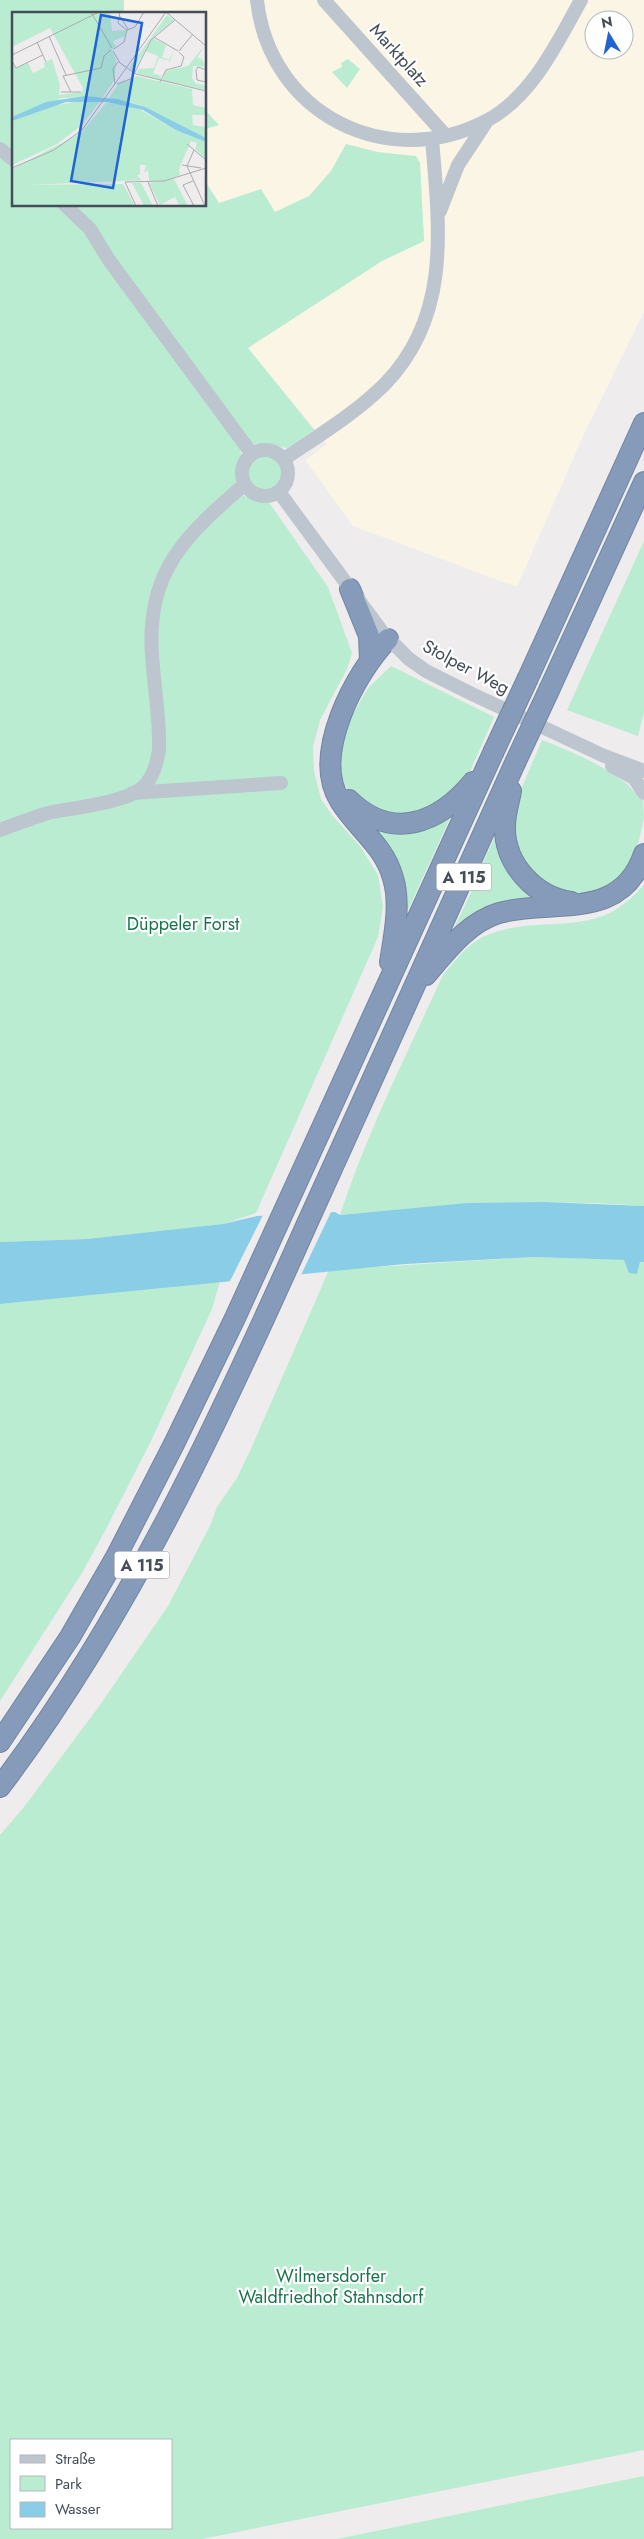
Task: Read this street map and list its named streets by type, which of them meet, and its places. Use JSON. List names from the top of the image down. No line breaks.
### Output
{"streets":{"highway":["A 115"],"street":["Marktplatz","Stolper Weg"]},"parks":["Düppeler Forst","Wilmersdorfer Waldfriedhof Stahnsdorf"],"legend":["Straße","Park","Wasser"],"north":"top"}
